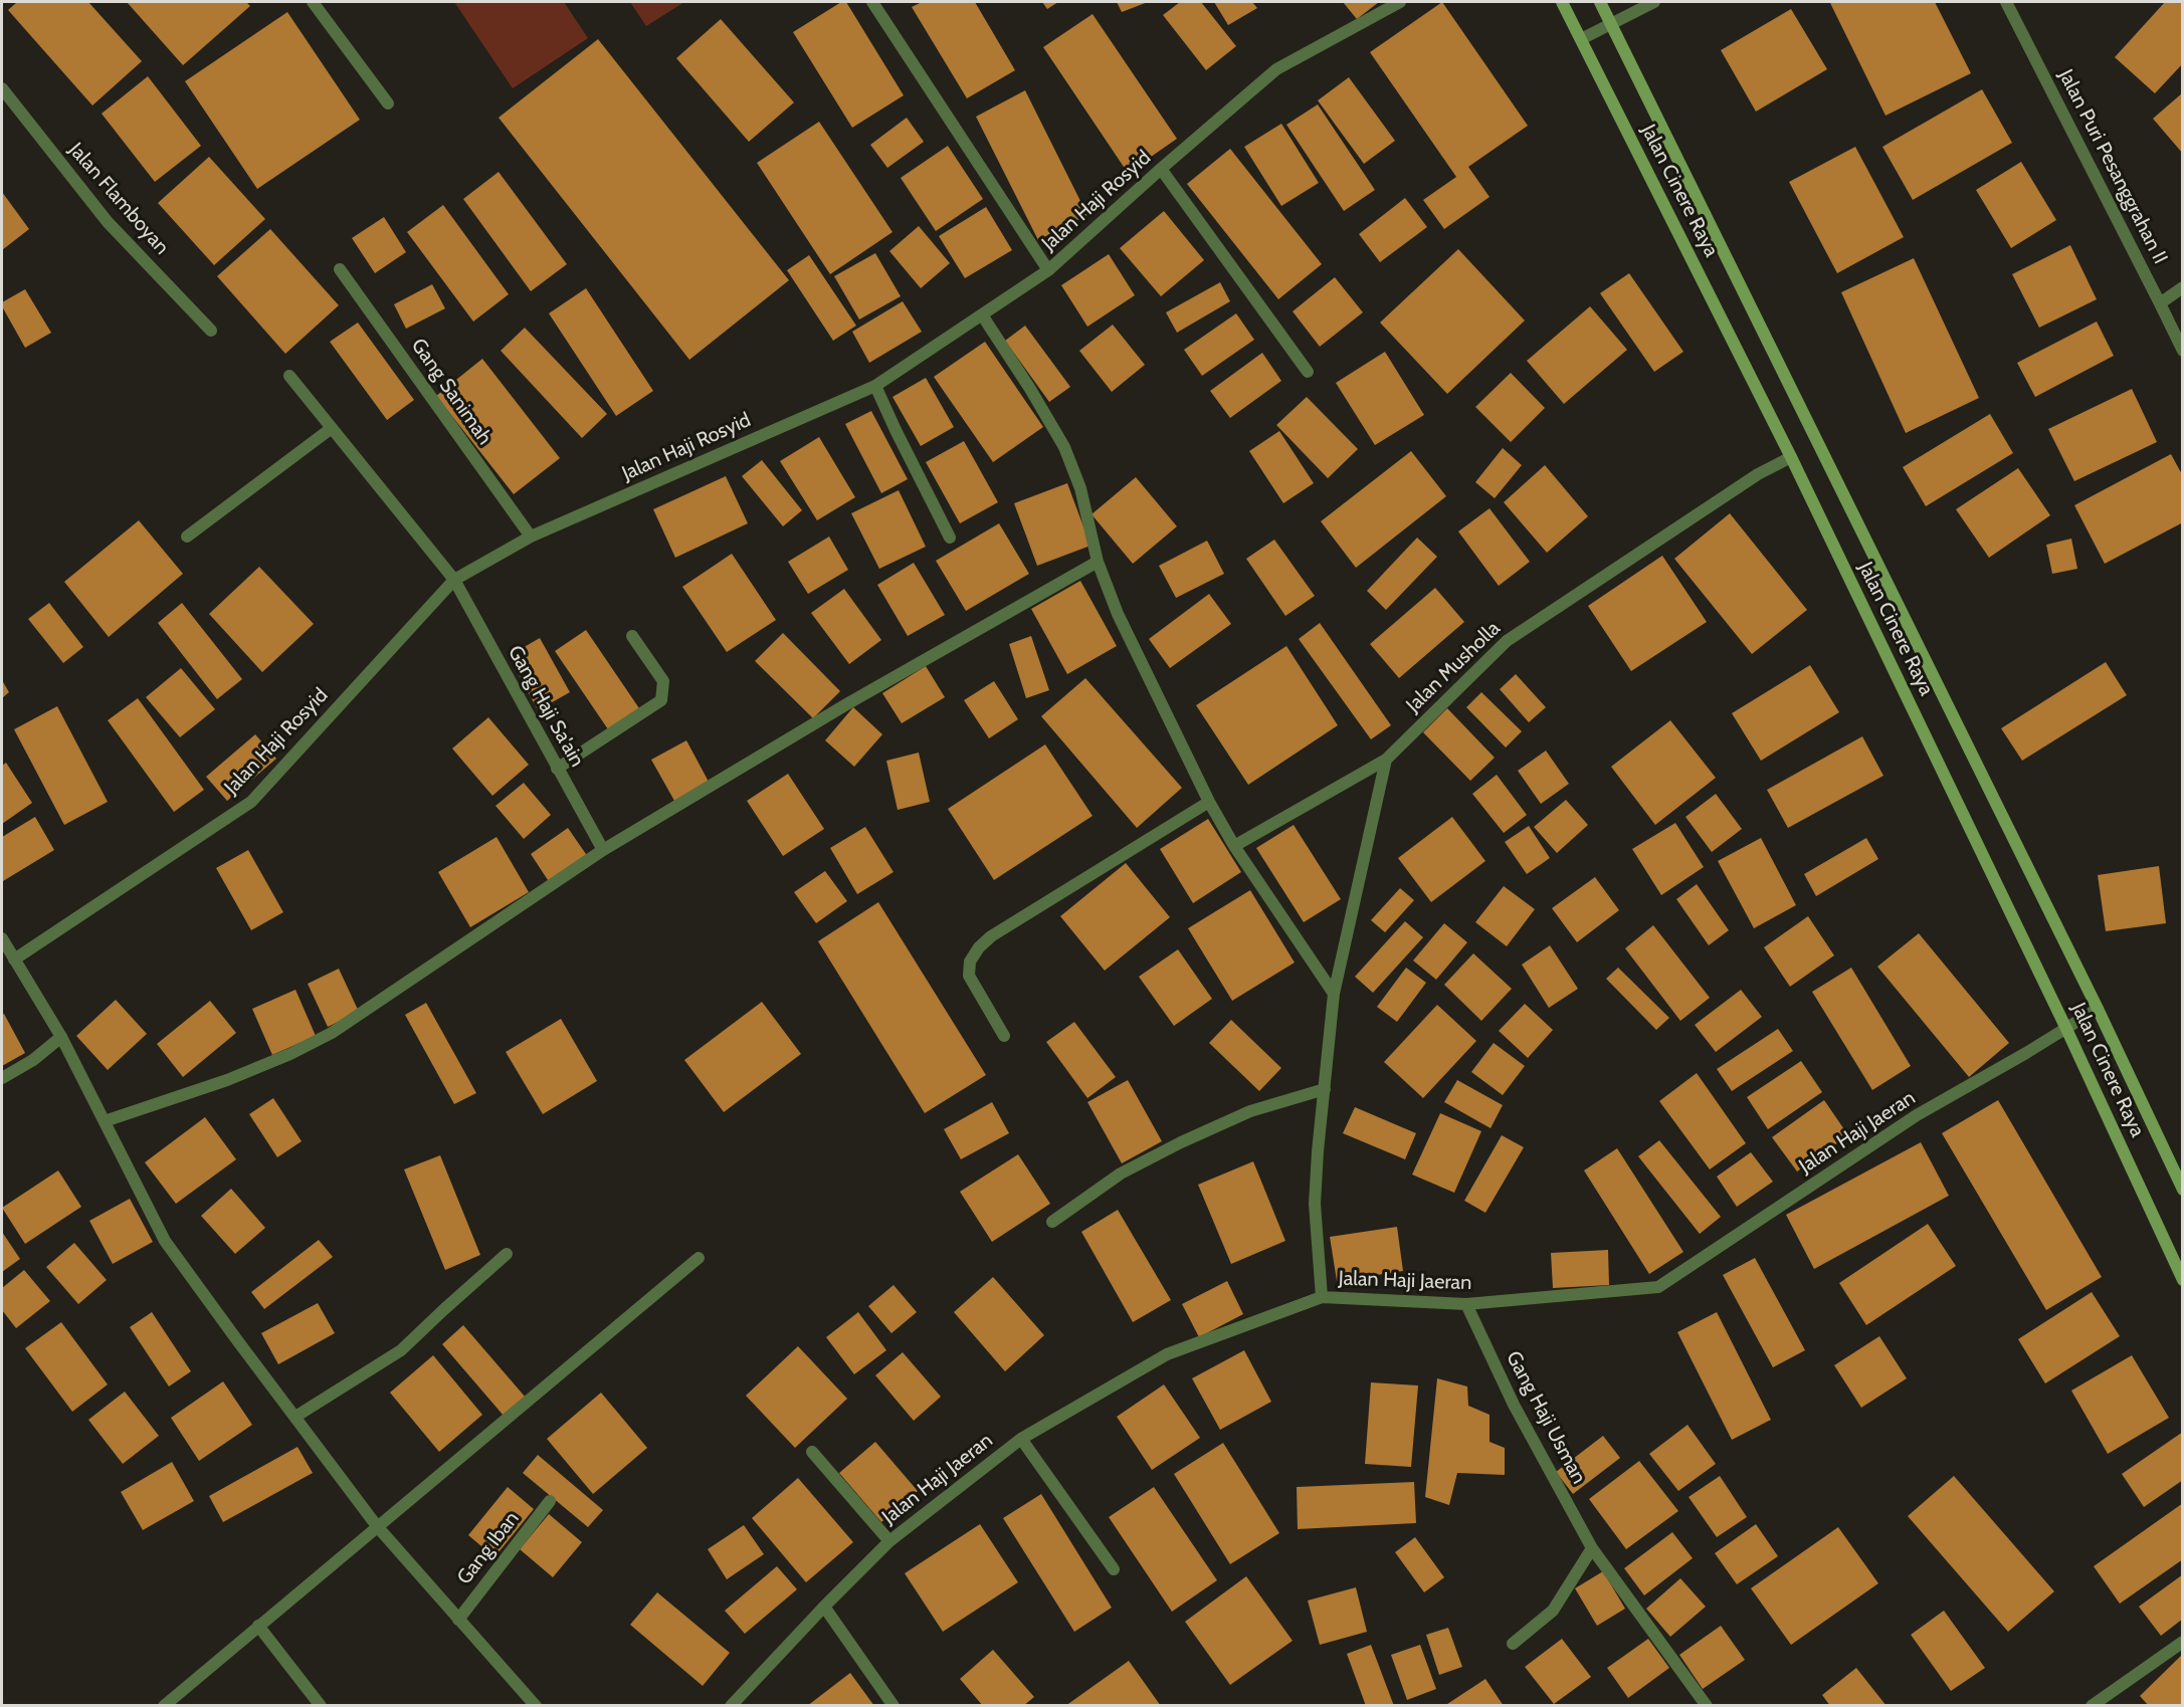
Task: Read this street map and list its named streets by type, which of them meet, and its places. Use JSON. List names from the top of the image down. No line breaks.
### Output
{"streets":{"main road":["Jalan Cinere Raya"],"street":["Jalan Puri Pesanggrahan II","Jalan Flamboyan","Jalan Haji Rosyid","Gang Sanimah","Jalan Musholla","Gang Haji Sa'ain","Jalan Haji Jaeran","Gang Haji Usman","Gang Iban"]},"crossings":[["Jalan Cinere Raya","Jalan Musholla"],["Jalan Cinere Raya","Jalan Haji Jaeran"],["Jalan Haji Rosyid","Gang Sanimah"],["Jalan Haji Rosyid","Gang Haji Sa'ain"],["Jalan Haji Jaeran","Gang Haji Usman"]]}
